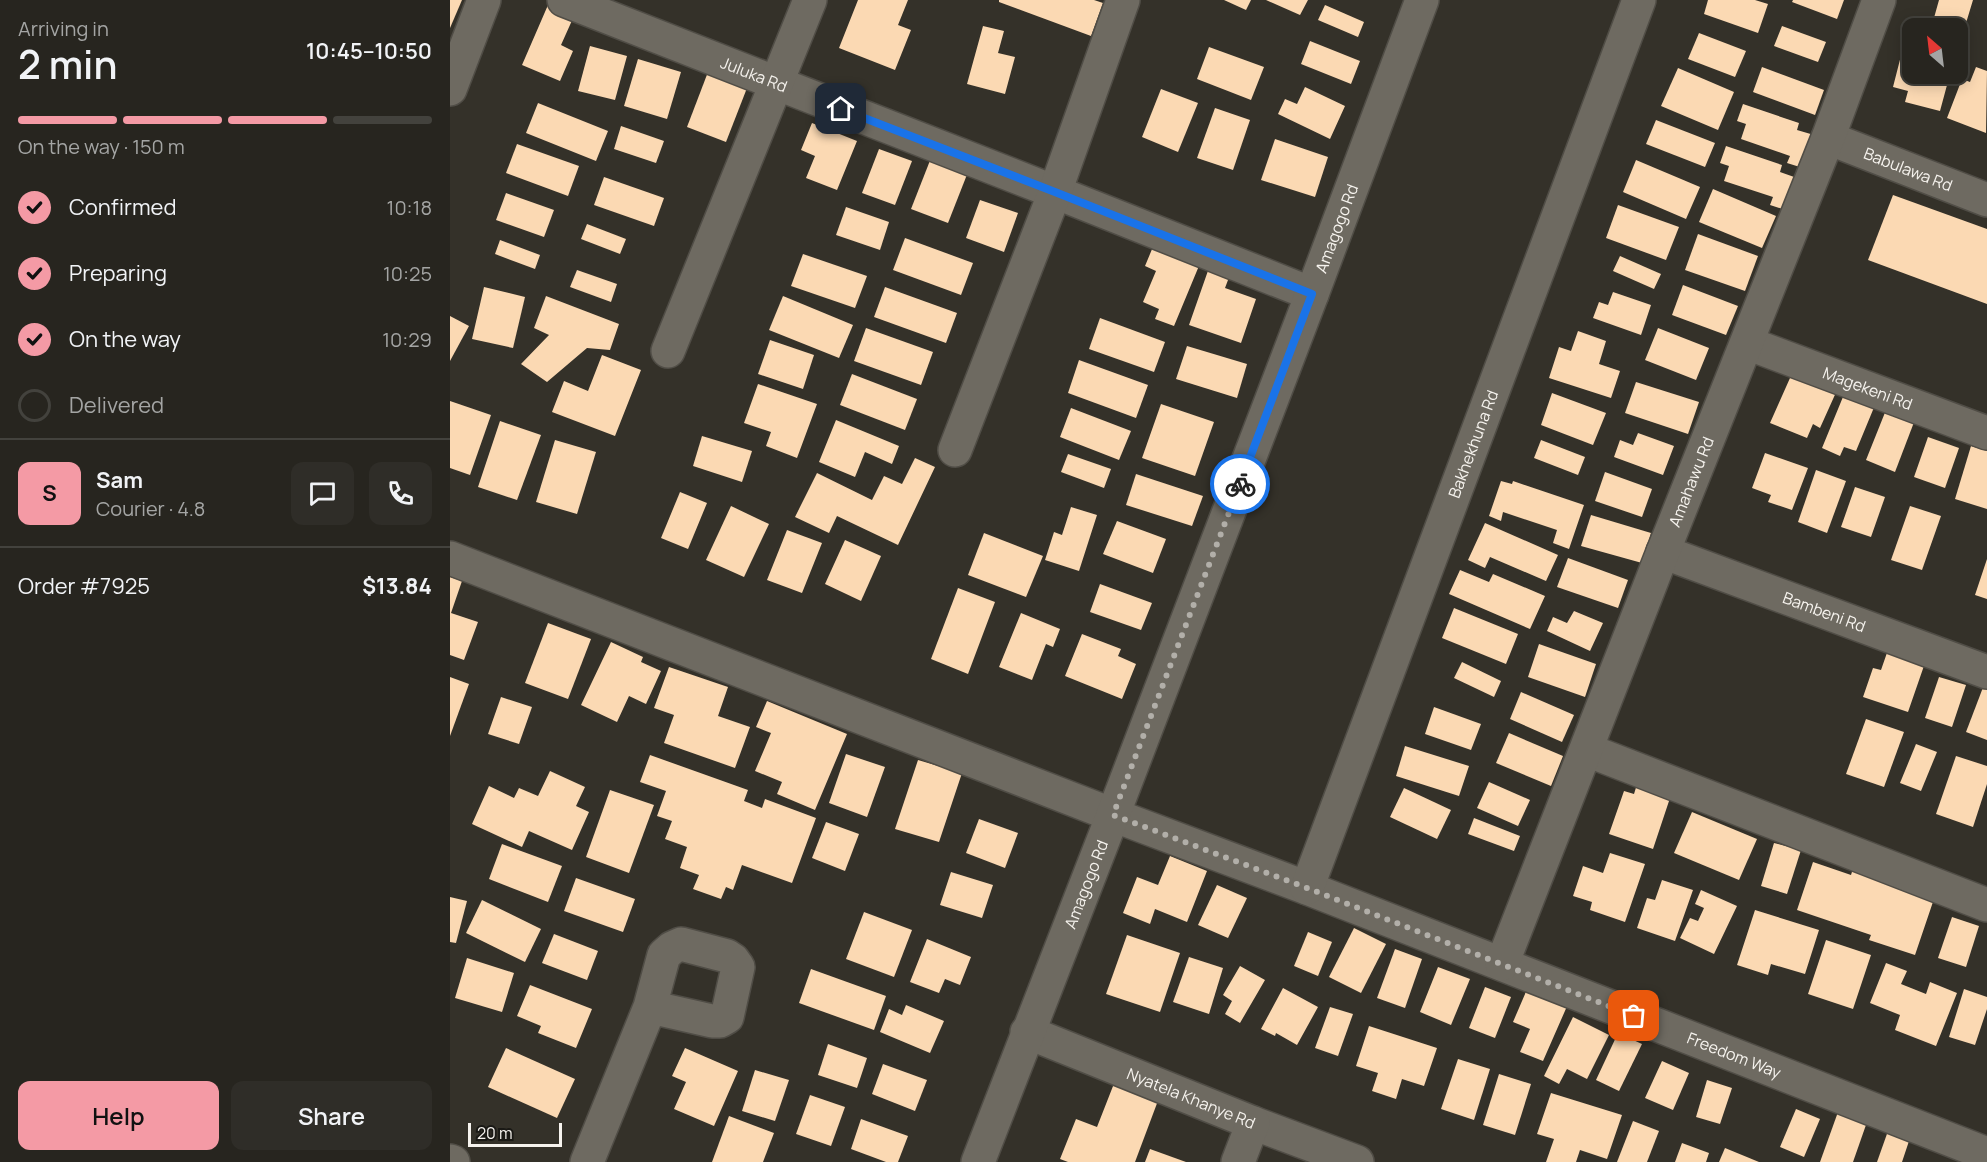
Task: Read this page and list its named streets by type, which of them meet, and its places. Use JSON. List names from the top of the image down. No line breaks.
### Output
{"streets":{"street":["Juluka Rd","Babulawa Rd","Amagogo Rd","Magekeni Rd","Bakhekhuna Rd","Amahawu Rd","Bambeni Rd","Freedom Way","Nyatela Khanye Rd"]},"crossings":[["Juluka Rd","Amagogo Rd"],["Babulawa Rd","Amahawu Rd"],["Amagogo Rd","Freedom Way"],["Amagogo Rd","Nyatela Khanye Rd"],["Magekeni Rd","Amahawu Rd"],["Bakhekhuna Rd","Freedom Way"],["Amahawu Rd","Bambeni Rd"],["Amahawu Rd","Freedom Way"]],"scale_bar":"20 m","north":"top left","page":{"heading":["2 min","Arriving in","10:45–10:50"],"panel":["Sam","Courier · 4.8","Order #7925","$13.84"],"bar":"On the way · 150 m","list":[["Confirmed","10:18"],["Preparing","10:25"],["On the way","10:29"],"Delivered"],"round":"S","buttons":["Help","Share"],"scale":"20 m"}}
